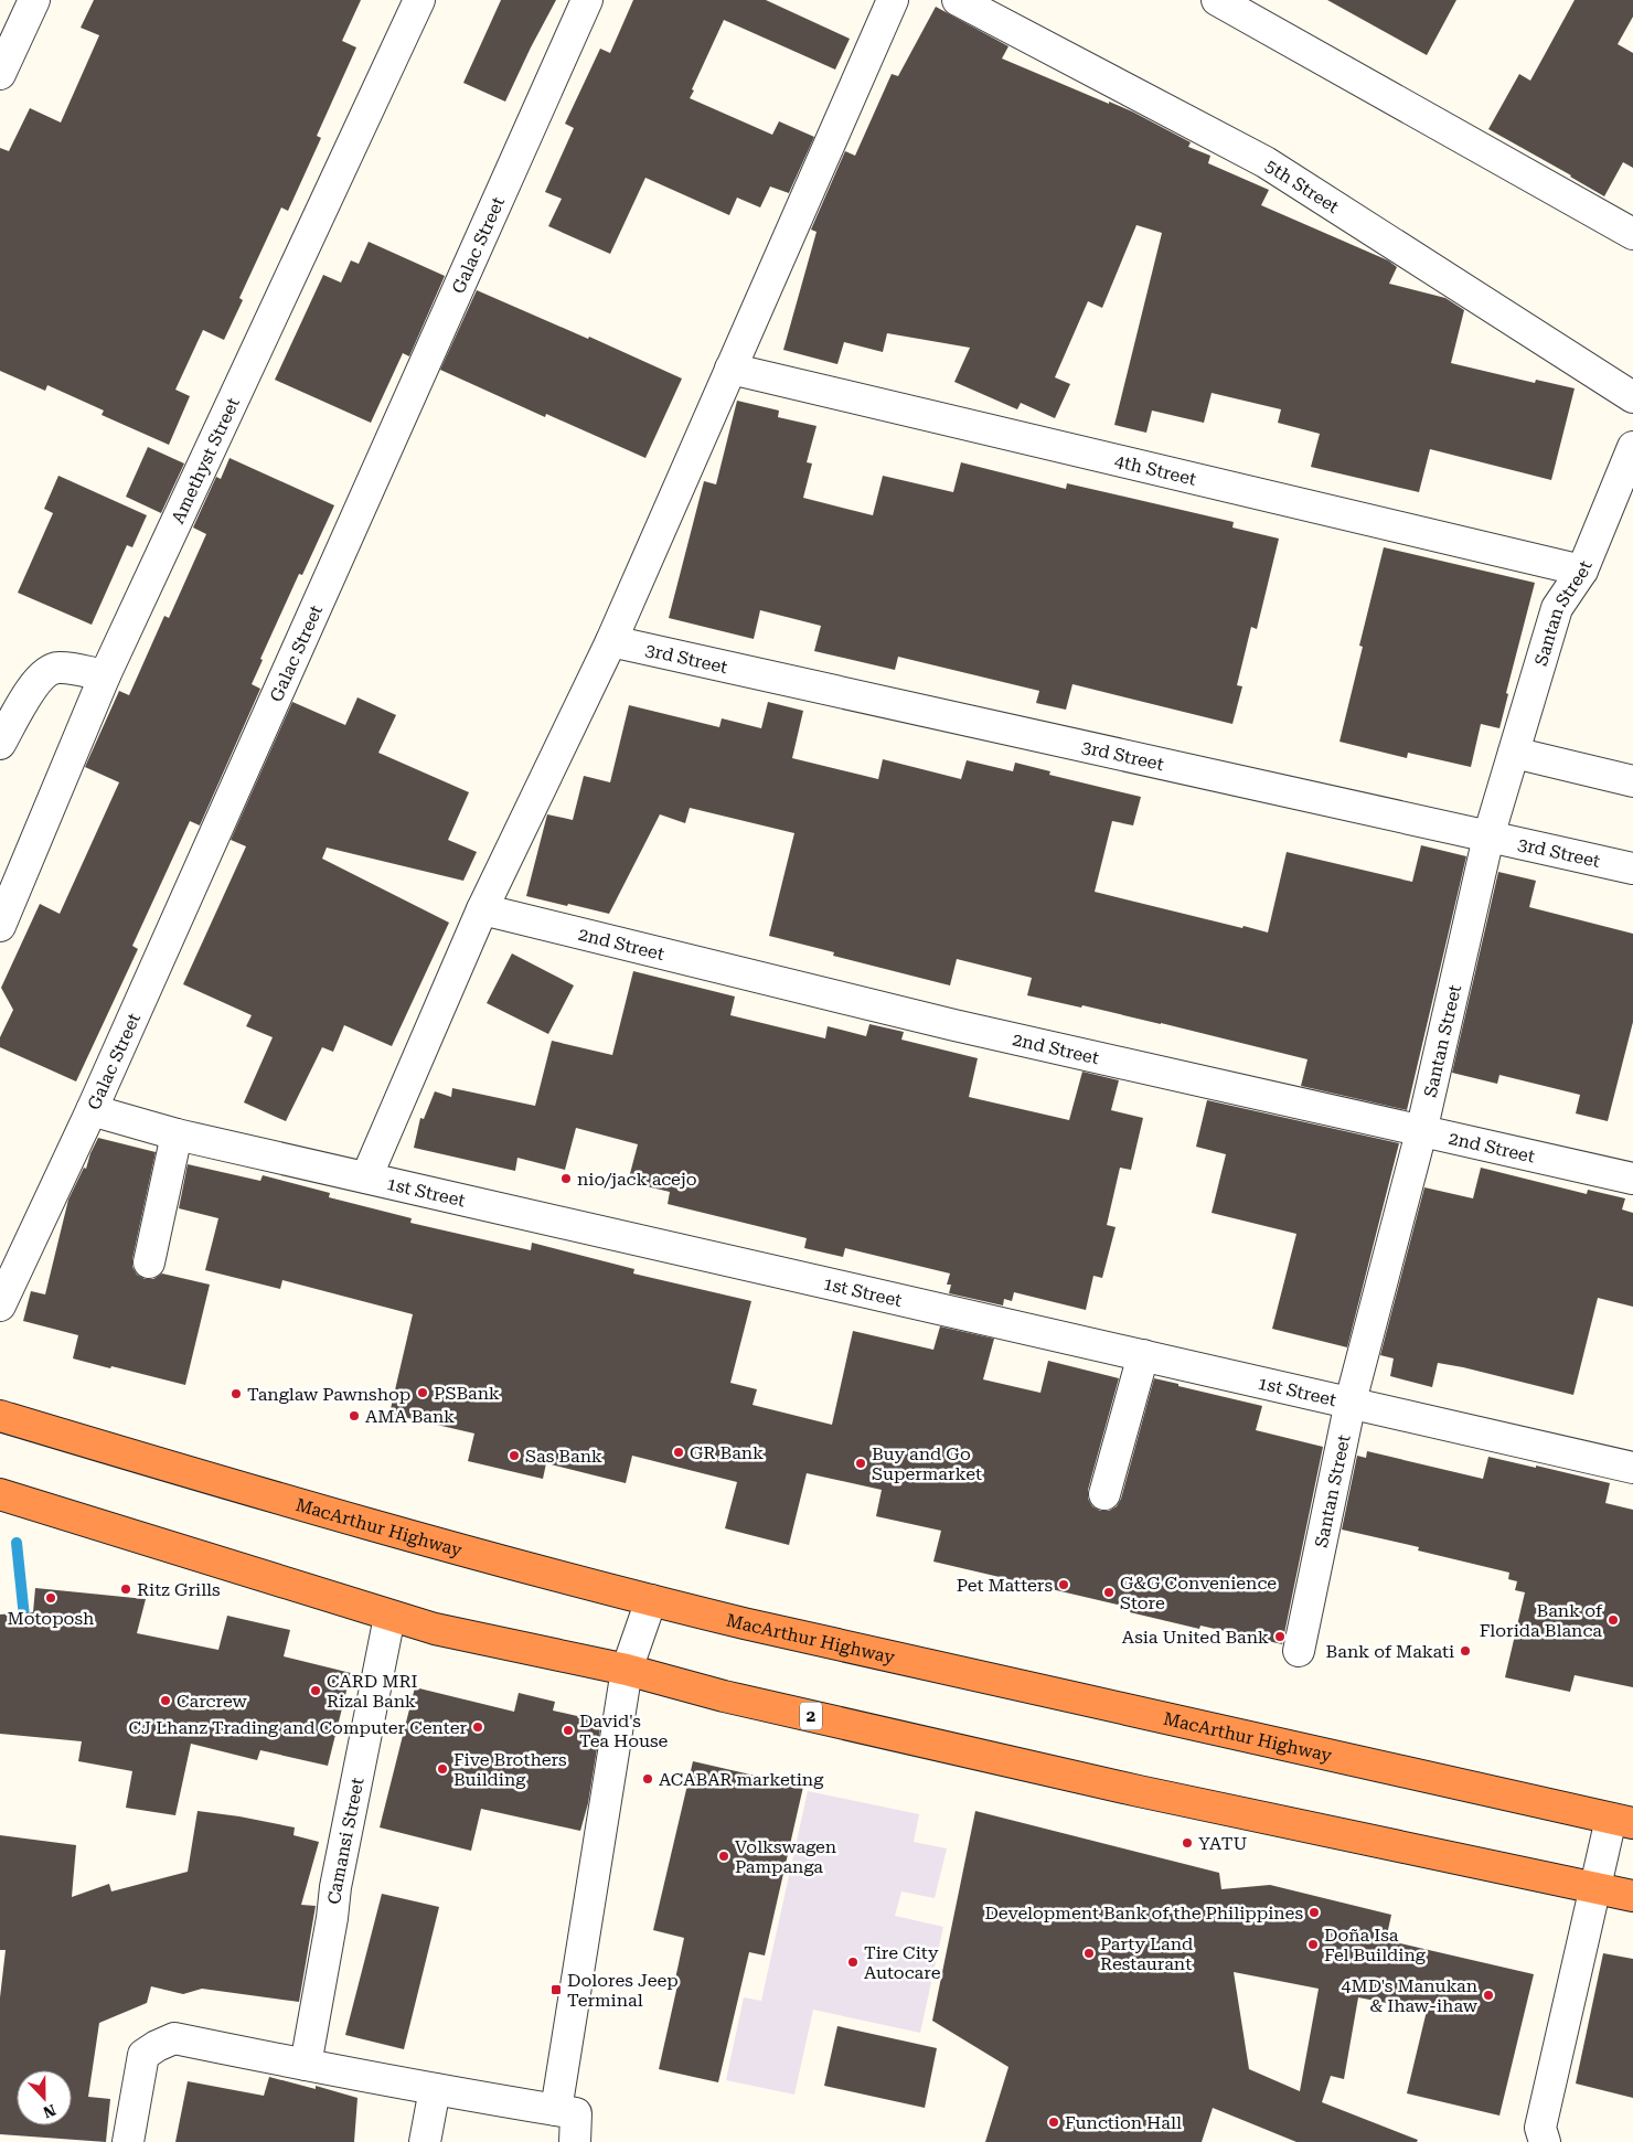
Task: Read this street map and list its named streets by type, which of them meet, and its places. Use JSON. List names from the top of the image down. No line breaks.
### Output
{"streets":{"highway":["MacArthur Highway","2"],"street":["5th Street","Galac Street","Amethyst Street","4th Street","Santan Street","3rd Street","2nd Street","1st Street","Camansi Street"]},"crossings":[["Galac Street","1st Street"],["4th Street","Santan Street"],["Santan Street","3rd Street"],["Santan Street","2nd Street"],["Santan Street","1st Street"],["2","Camansi Street"]],"places":{"other":["nio/jack acejo","PSBank","Tanglaw Pawnshop","AMA Bank","GR Bank","Sas Bank","Buy and Go Supermarket","Pet Matters","Ritz Grills","G&G Convenience Store","Motoposh","Bank of Florida Blanca","Asia United Bank","Bank of Makati","CARD MRI Rizal Bank","Carcrew","CJ Lhanz Trading and Computer Center","David's Tea House","Five Brothers Building","ACABAR marketing","YATU","Volkswagen Pampanga","Development Bank of the Philippines","Doña Isa Fel Building","Party Land Restaurant","Tire City Autocare","4MD's Manukan & Ihaw-ihaw","Function Hall"],"transit":["Dolores Jeep Terminal"]},"north":"bottom"}
